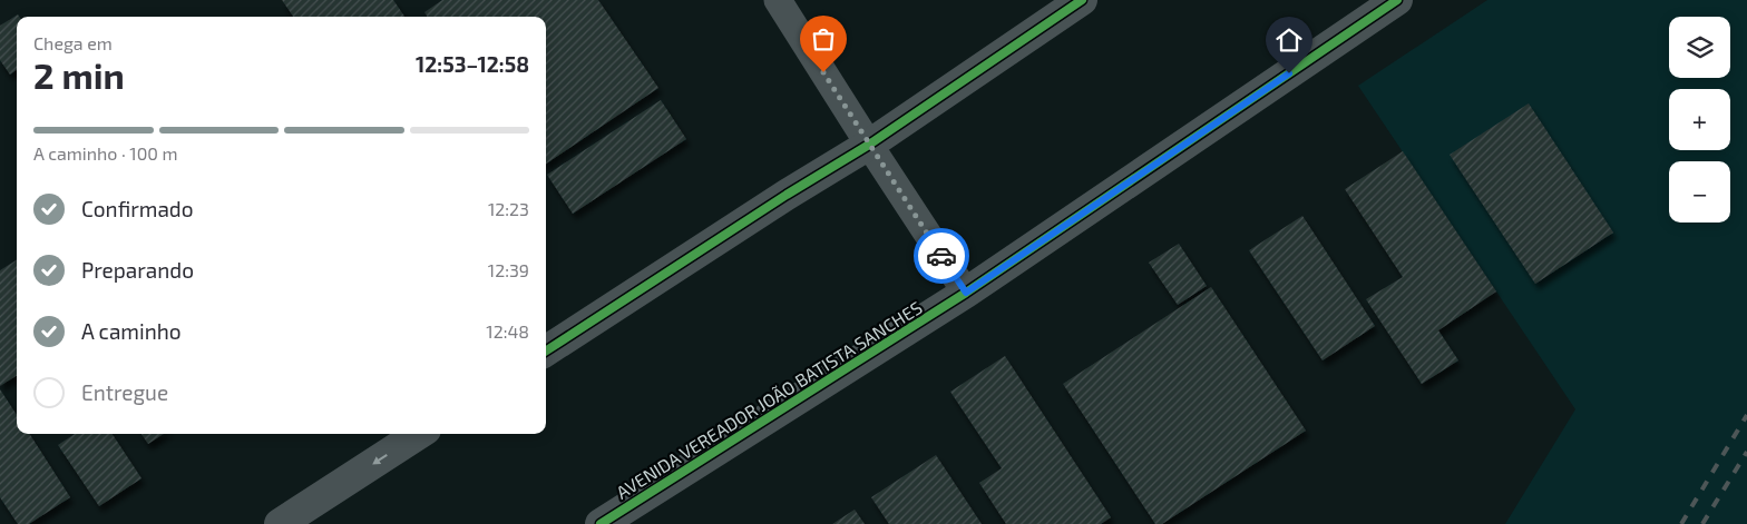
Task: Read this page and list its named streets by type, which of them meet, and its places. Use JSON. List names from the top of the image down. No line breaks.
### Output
{"streets":{"street":["AVENIDA VEREADOR JOÃO BATISTA SANCHES"]},"page":{"map_buttons":["+","−"],"heading":["2 min","Chega em","12:53–12:58"],"bar":"A caminho · 100 m","list":[["Confirmado","12:23"],["Preparando","12:39"],["A caminho","12:48"],"Entregue"]}}
